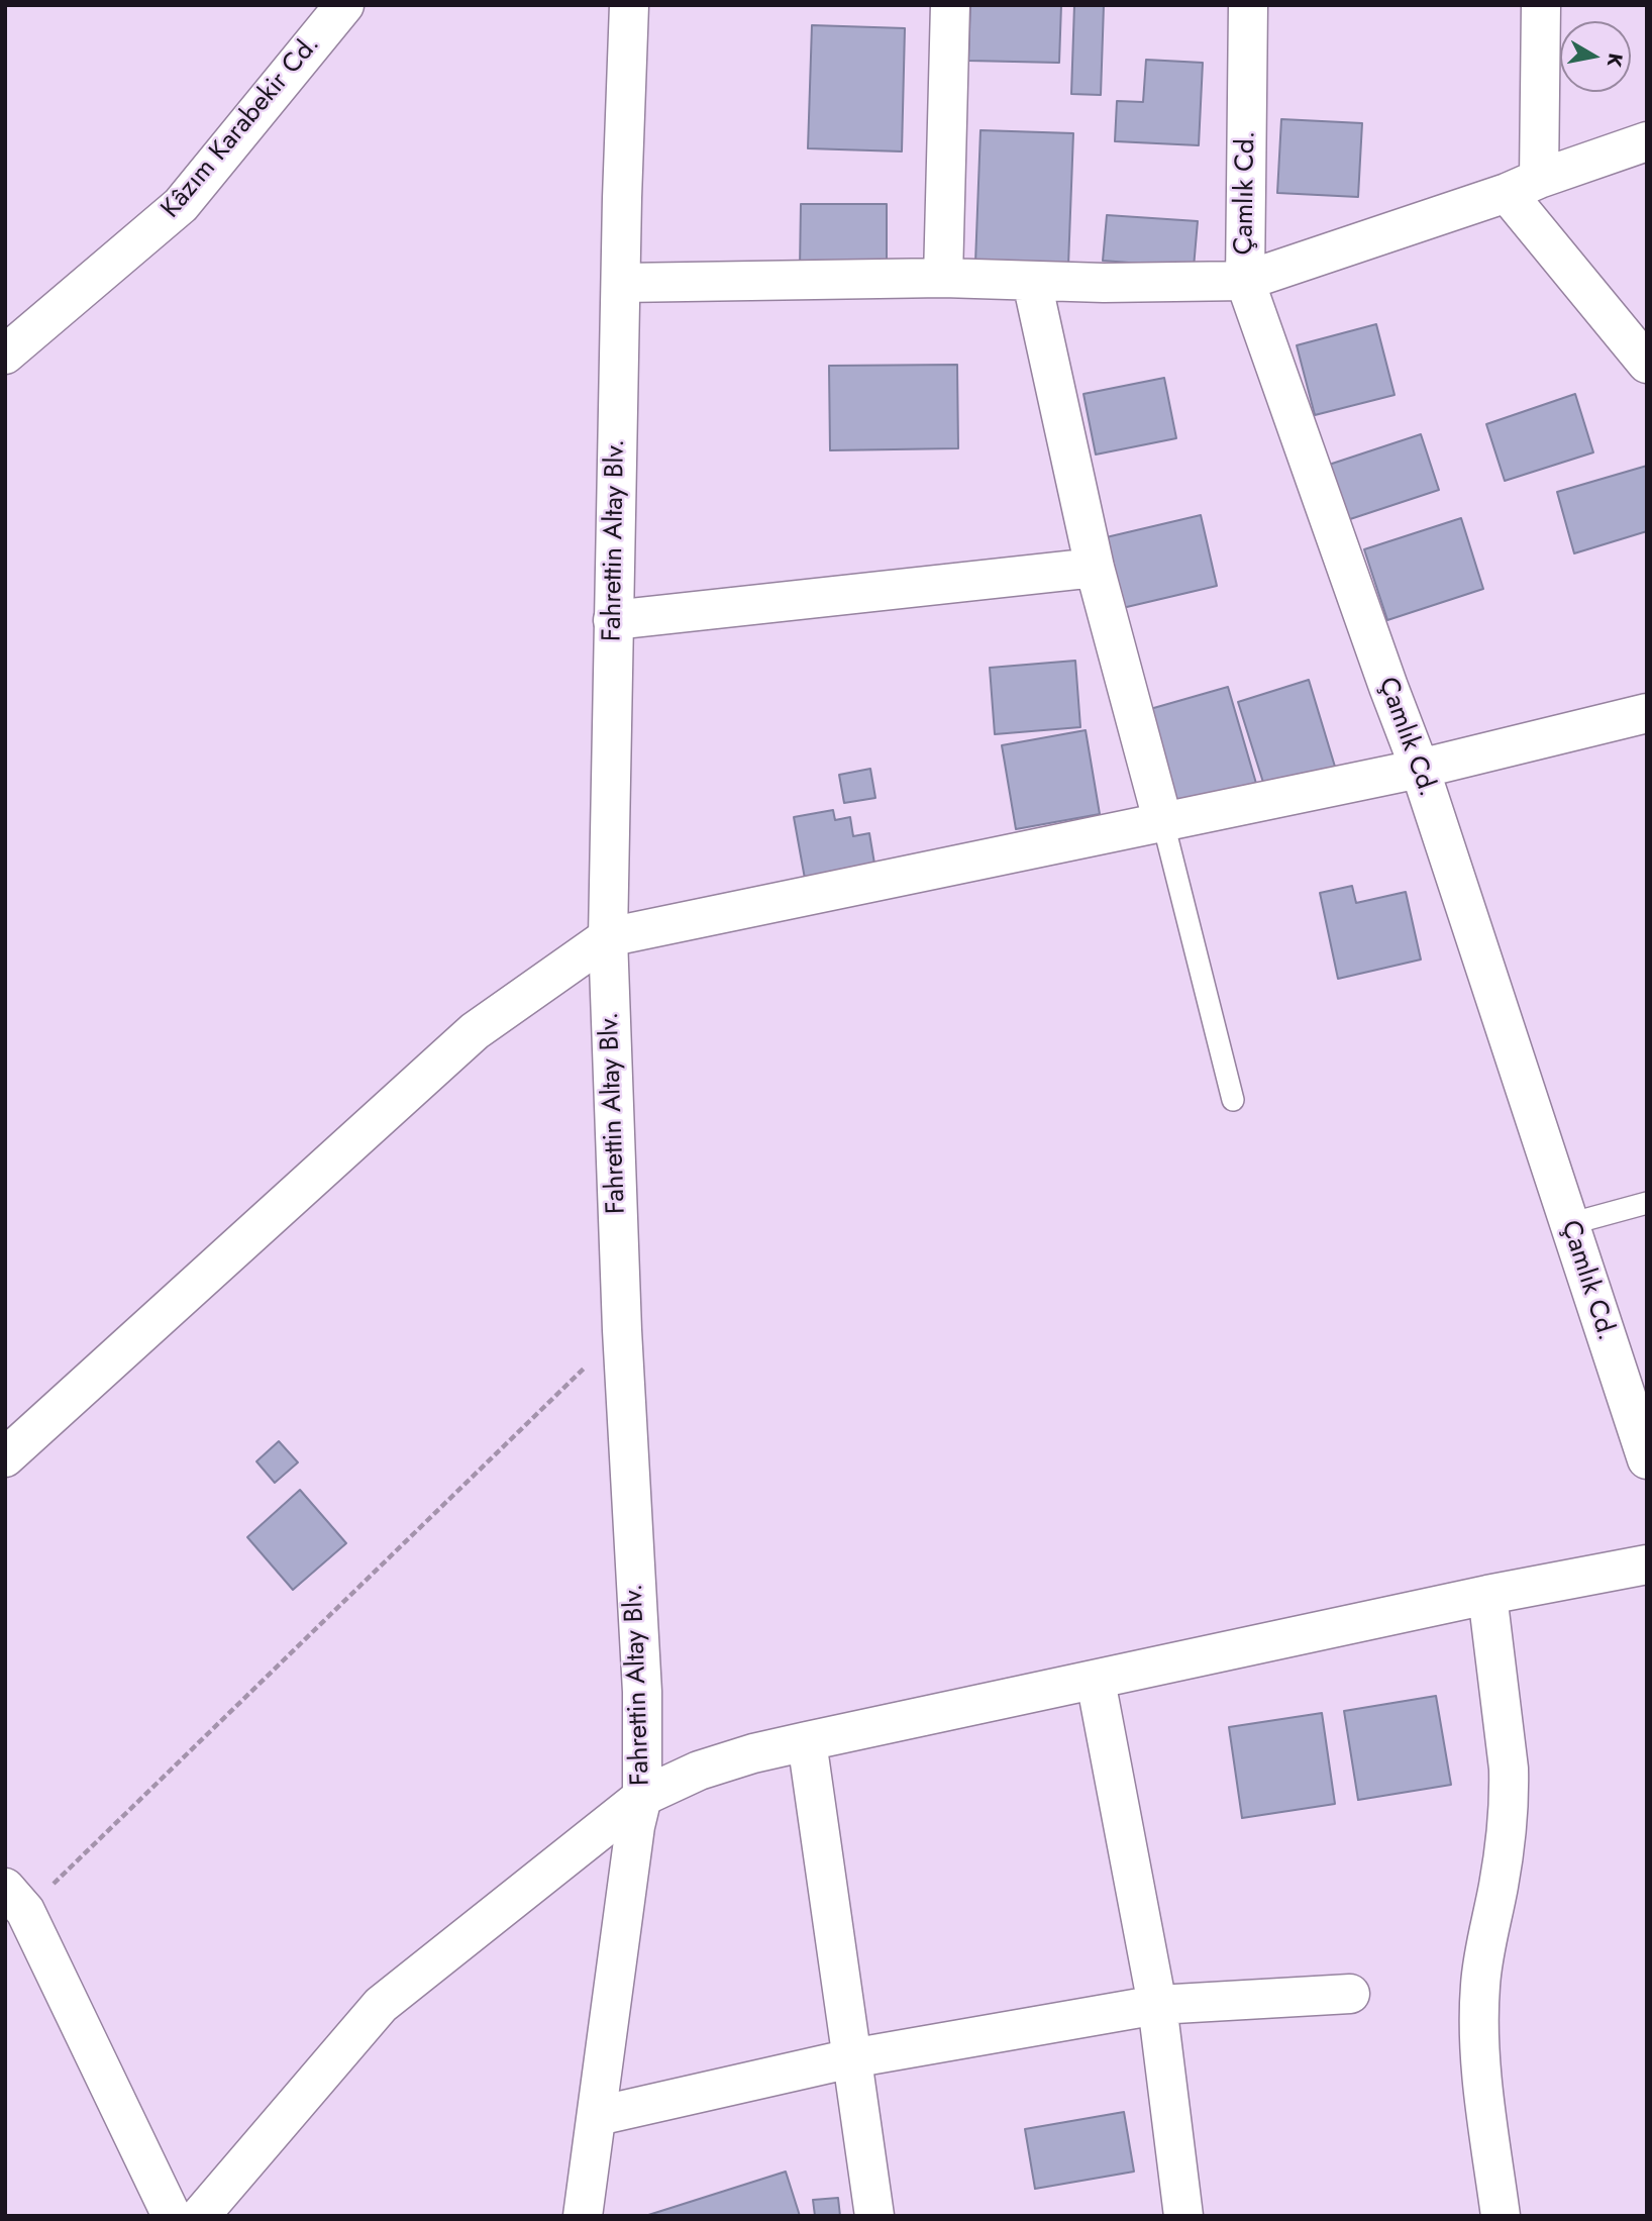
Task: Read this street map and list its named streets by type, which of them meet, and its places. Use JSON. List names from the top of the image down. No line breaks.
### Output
{"streets":{"street":["Kâzım Karabekir Cd.","Çamlık Cd.","Fahrettin Altay Blv."]},"north":"right"}
